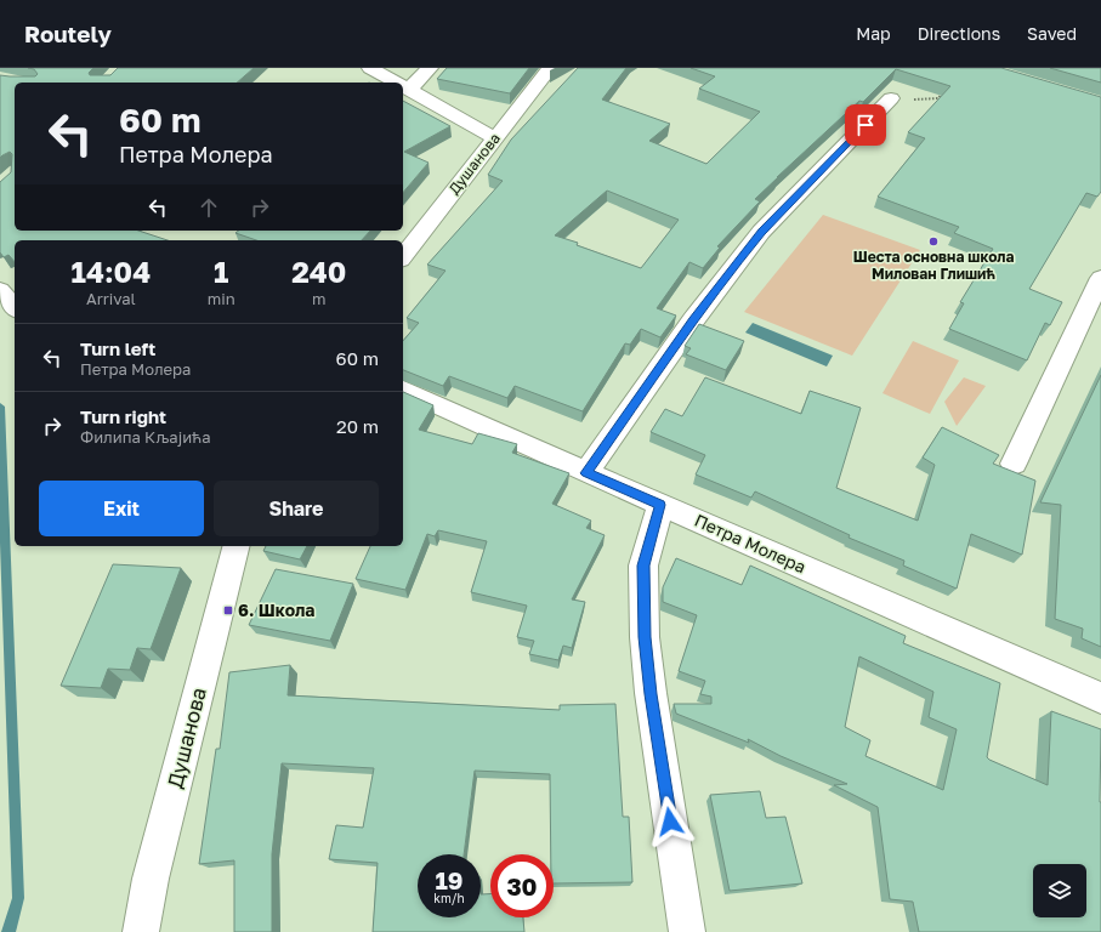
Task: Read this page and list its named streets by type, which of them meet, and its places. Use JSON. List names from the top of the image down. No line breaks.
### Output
{"streets":{"street":["Душанова","Петра Молера"]},"places":{"other":["Шеста основна школа Милован Глишић"],"transit":["6. Школа"]},"page":{"header":"Routely","nav":["Map","Directions","Saved"],"turn":["60 m","Петра Молера"],"eta":["14:04","Arrival","1","min","240","m"],"list":[{"name":"Turn left","note":"Петра Молера","value":"60 m"},{"name":"Turn right","note":"Филипа Кљајића","value":"20 m"}],"buttons":["Exit","Share"],"speed":"19 km/h","limit":"30"}}
